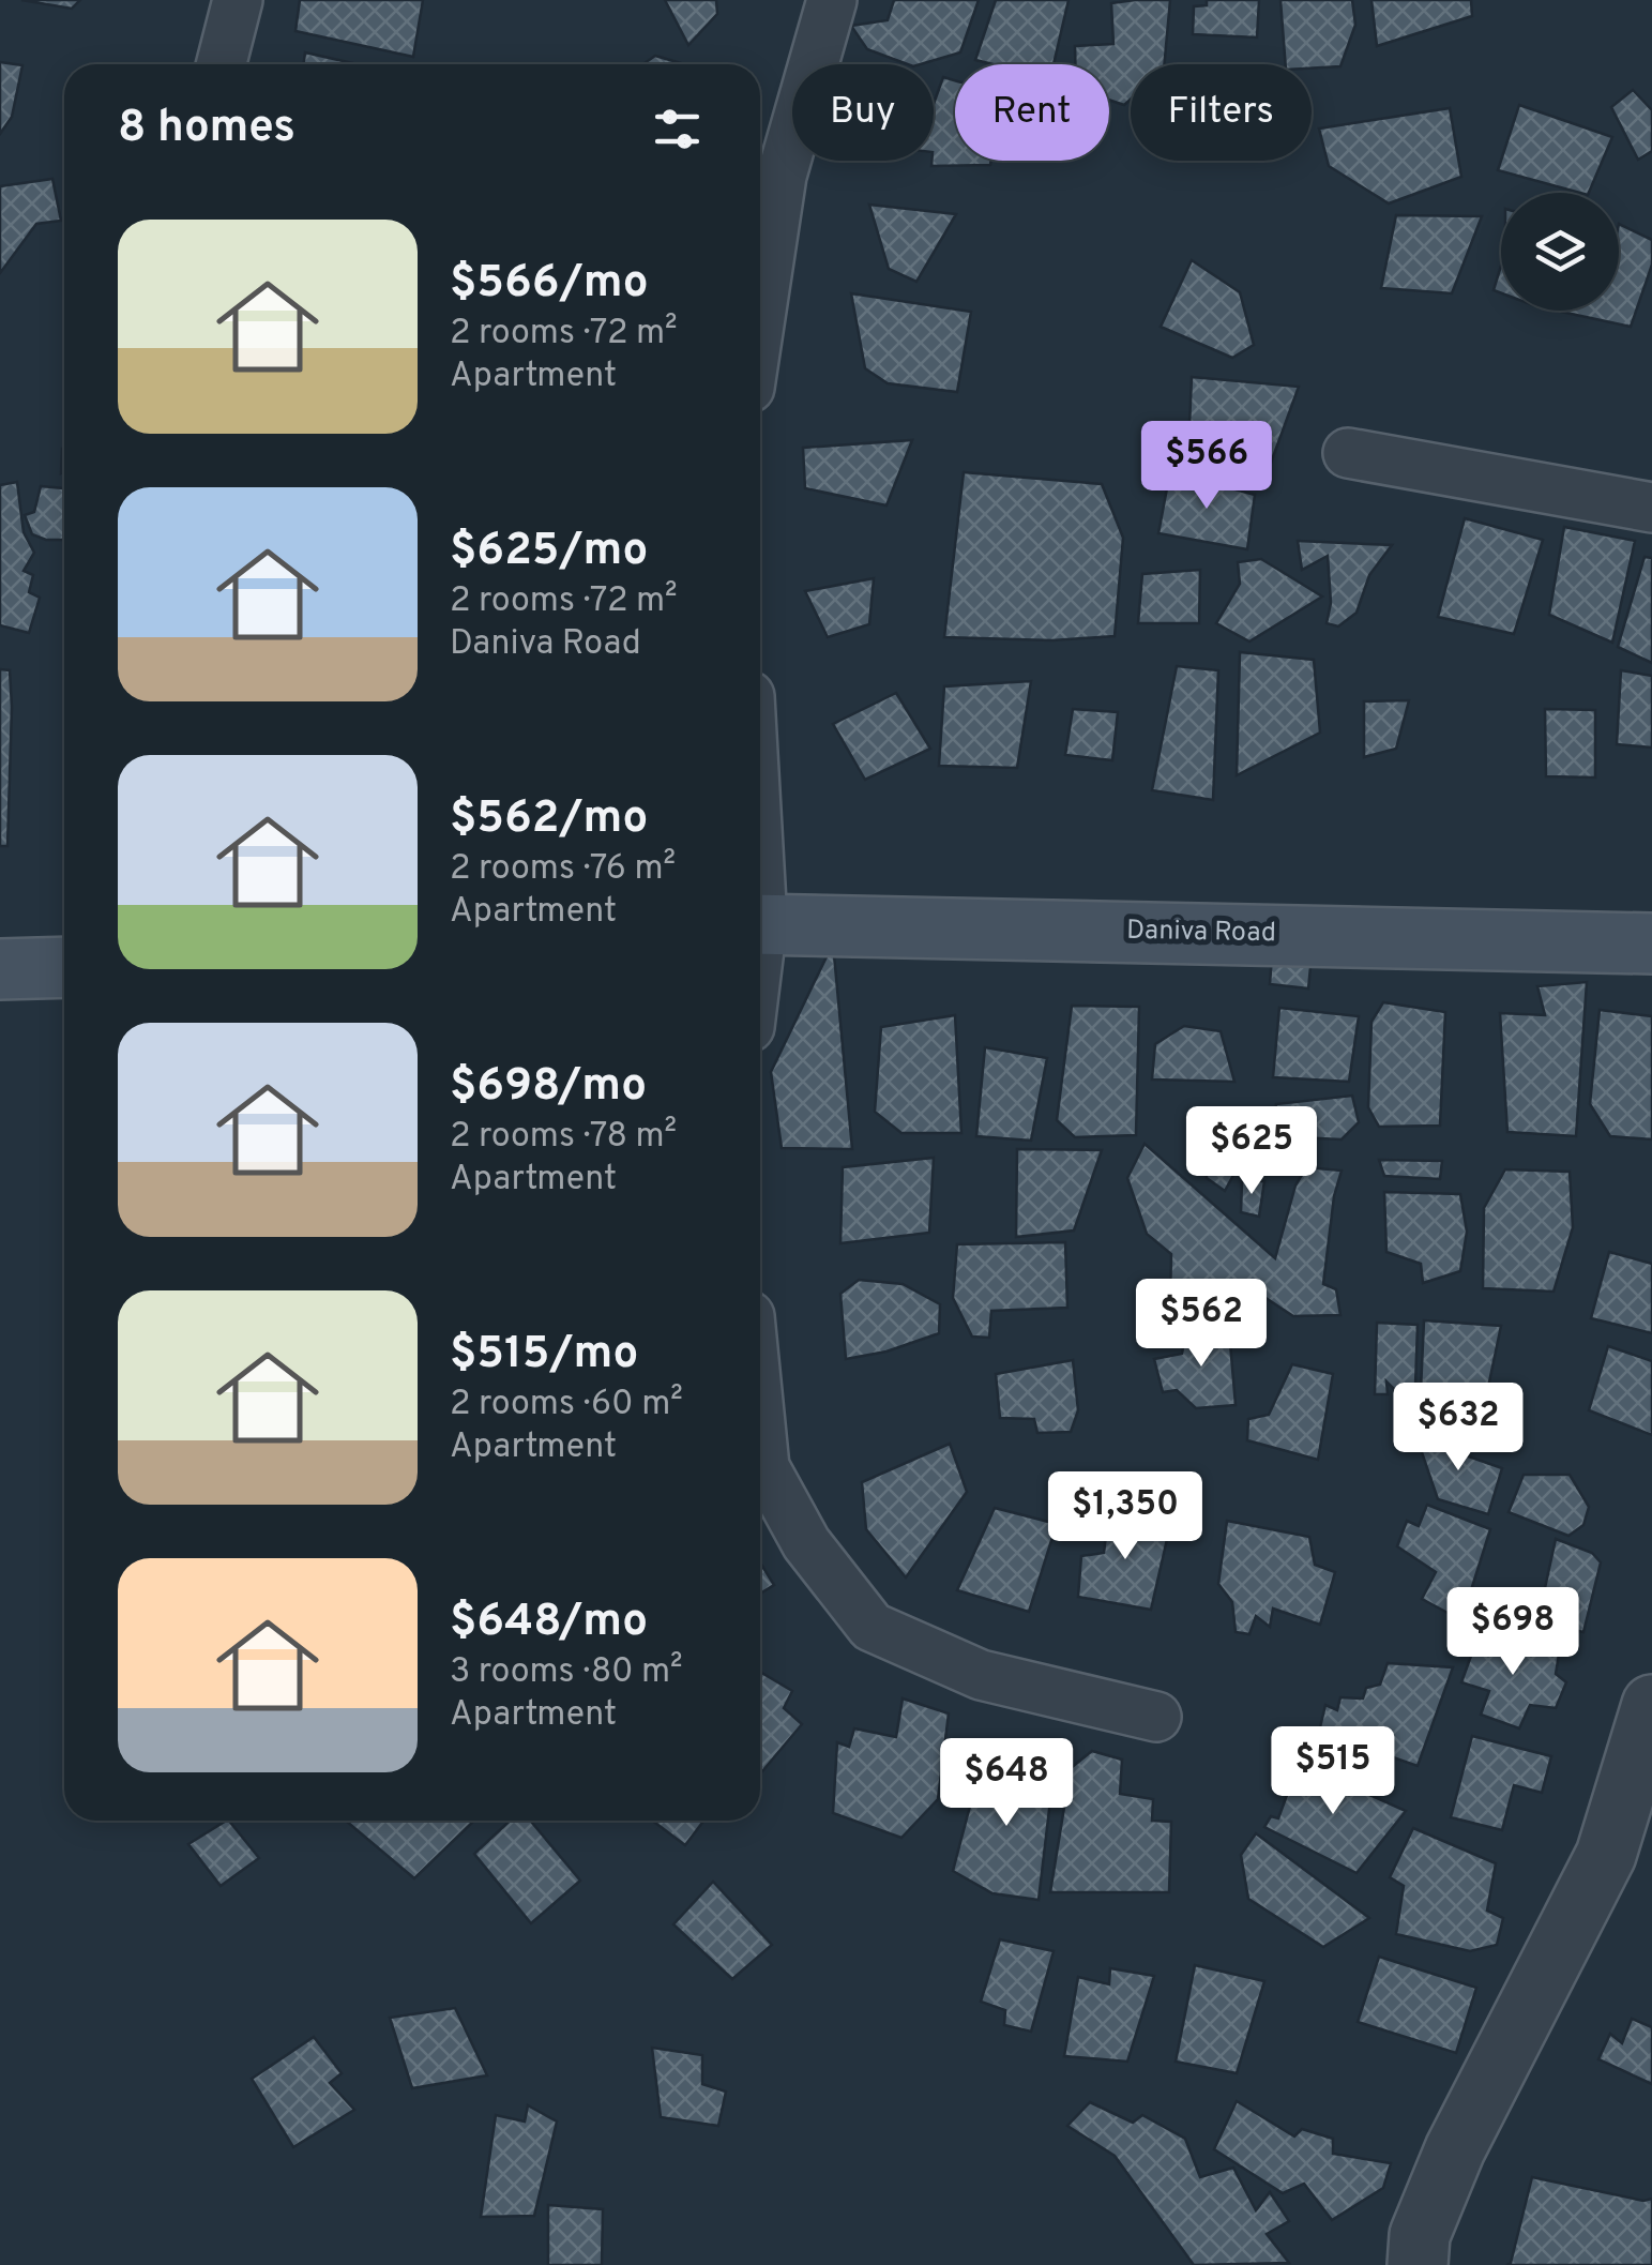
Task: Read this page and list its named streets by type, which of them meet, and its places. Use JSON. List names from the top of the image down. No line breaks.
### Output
{"streets":{"main road":["Daniva Road"]},"page":{"chip":["Buy","Rent","Filters"],"heading":"8 homes","list":[{"name":"$566/mo","note":"2 rooms · 72 m² · Apartment"},{"name":"$625/mo","note":"2 rooms · 72 m² · Daniva Road"},{"name":"$562/mo","note":"2 rooms · 76 m² · Apartment"},{"name":"$698/mo","note":"2 rooms · 78 m² · Apartment"},{"name":"$515/mo","note":"2 rooms · 60 m² · Apartment"},{"name":"$648/mo","note":"3 rooms · 80 m² · Apartment"}],"price":["$566","$625","$562","$632","$1,350","$698","$515","$648"]}}
